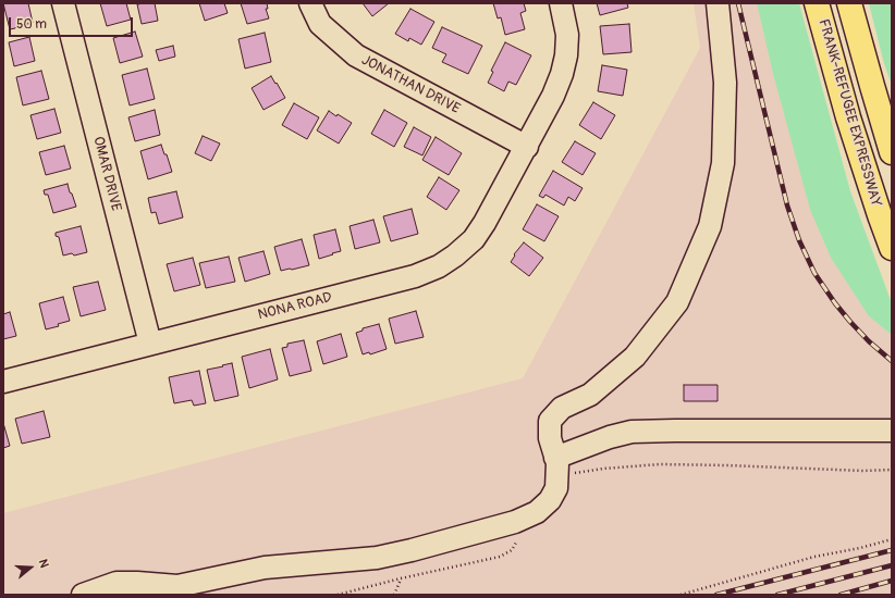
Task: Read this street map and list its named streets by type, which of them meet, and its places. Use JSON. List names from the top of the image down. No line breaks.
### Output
{"streets":{"highway":["FRANK-REFUGEE EXPRESSWAY"],"street":["JONATHAN DRIVE","OMAR DRIVE","NONA ROAD"]},"crossings":[["JONATHAN DRIVE","NONA ROAD"],["OMAR DRIVE","NONA ROAD"]],"scale_bar":"50 m","north":"right"}
